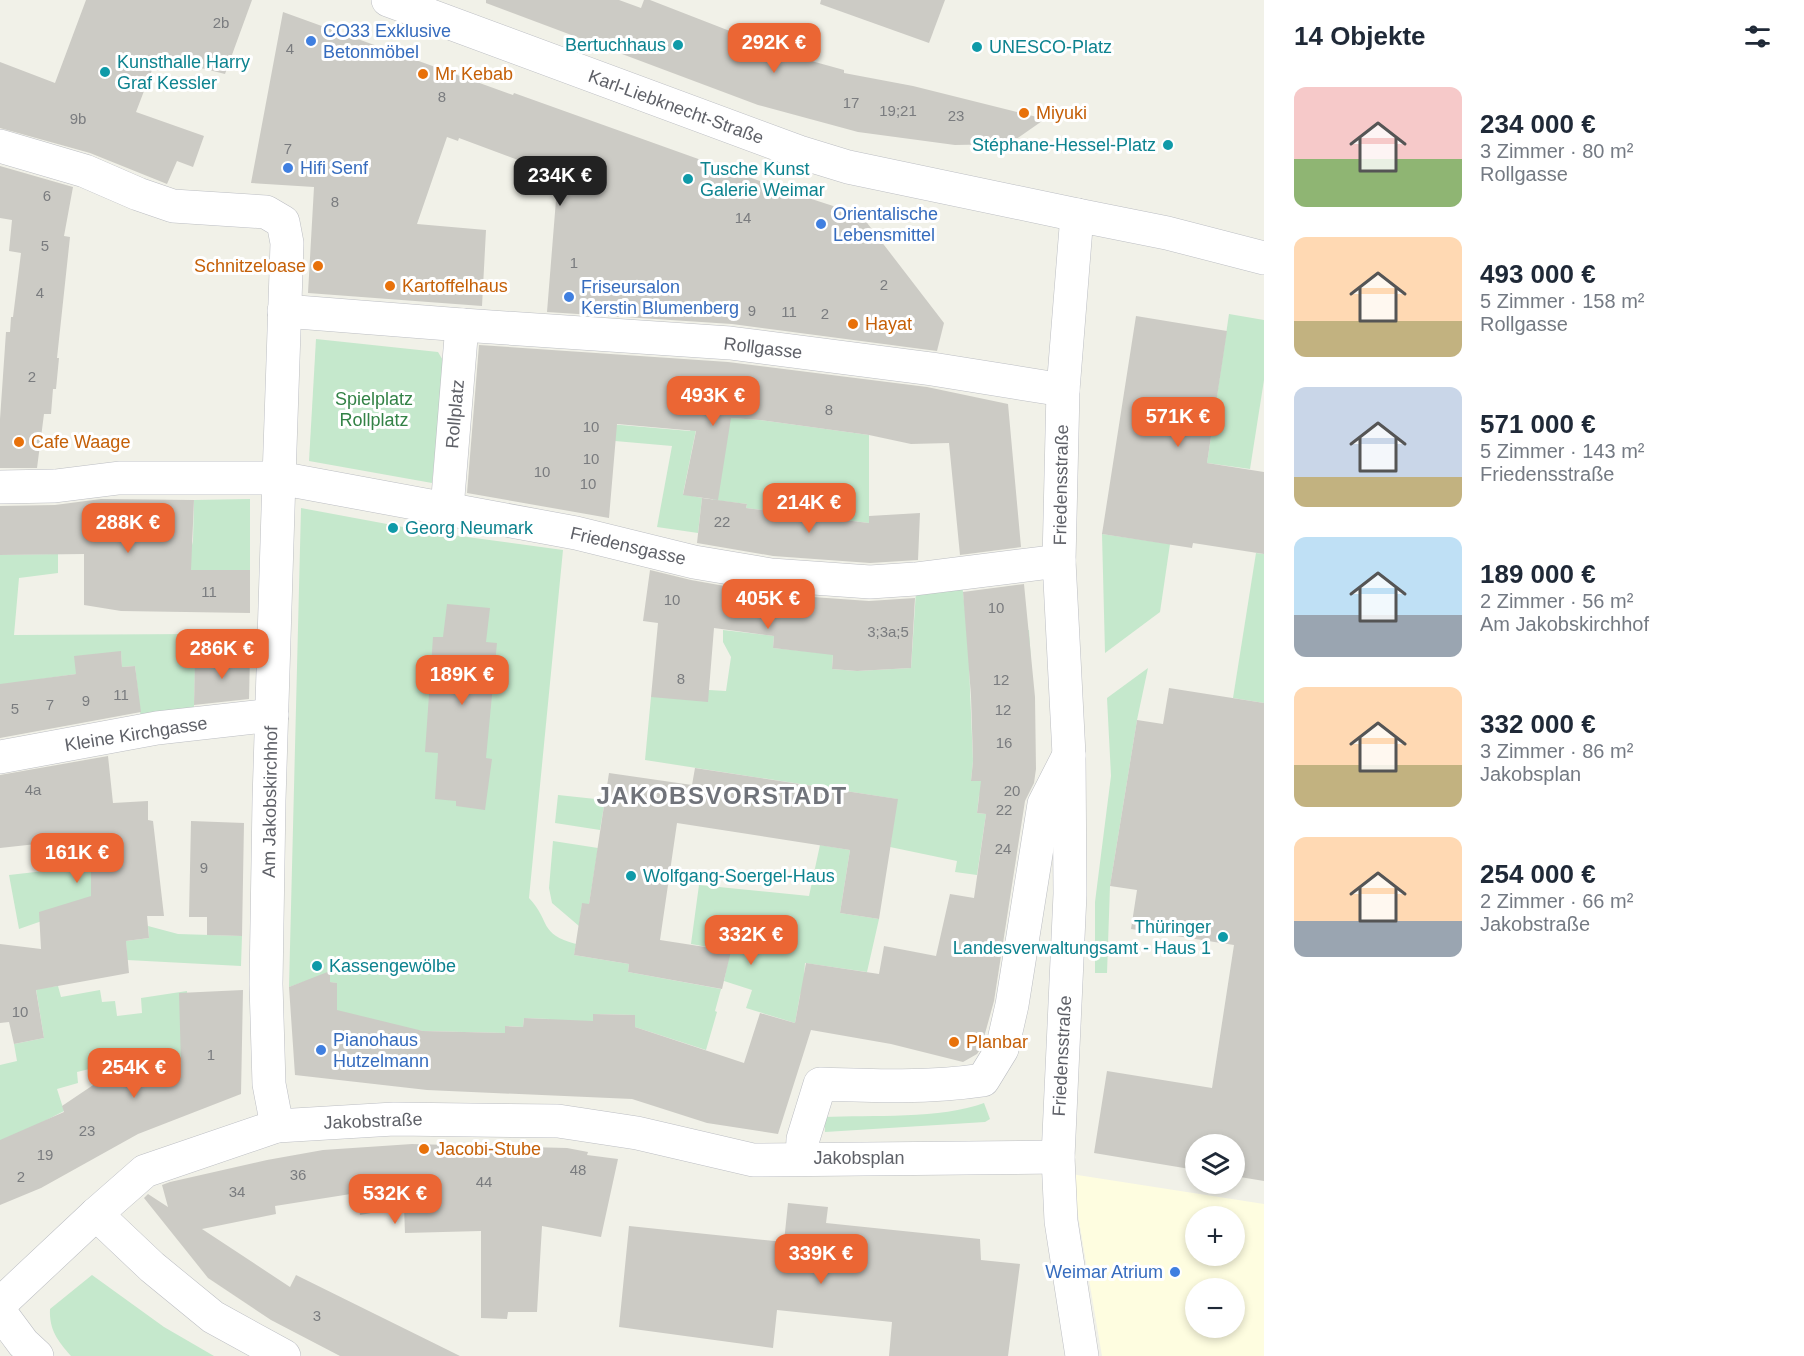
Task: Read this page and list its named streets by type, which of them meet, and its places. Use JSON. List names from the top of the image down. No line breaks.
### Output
{"streets":{"street":["Karl-Liebknecht-Straße","Rollgasse","Rollplatz","Friedensstraße","Friedensgasse","Kleine Kirchgasse","Am Jakobskirchhof","Jakobstraße","Jakobsplan"]},"crossings":[["Karl-Liebknecht-Straße","Friedensstraße"],["Rollgasse","Rollplatz"],["Rollgasse","Friedensstraße"],["Rollplatz","Friedensgasse"],["Friedensstraße","Friedensgasse"],["Friedensstraße","Jakobsplan"],["Kleine Kirchgasse","Am Jakobskirchhof"],["Am Jakobskirchhof","Jakobstraße"],["Jakobstraße","Jakobsplan"]],"districts":["JAKOBSVORSTADT"],"parks":["Spielplatz Rollplatz"],"places":["CO33 Exklusive Betonmöbel","Bertuchhaus","UNESCO-Platz","Kunsthalle Harry Graf Kessler","Mr Kebab","Miyuki","Stéphane-Hessel-Platz","Hifi Senf","Tusche Kunst Galerie Weimar","Orientalische Lebensmittel","Schnitzeloase","Kartoffelhaus","Friseursalon Kerstin Blumenberg","Hayat","Cafe Waage","Georg Neumark","Wolfgang-Soergel-Haus","Thüringer Landesverwaltungsamt - Haus 1","Kassengewölbe","Planbar","Pianohaus Hutzelmann","Jacobi-Stube","Weimar Atrium"],"house_numbers":["2b","4","8","17","19;21","23","9b","7","6","8","14","5","1","2","4","9","11","2","2","8","10","10","10","10","22","11","10","10","3;3a;5","8","12","11","9","7","5","12","16","4a","20","22","24","9","10","1","23","19","48","36","2","44","34","3"],"page":{"heading":"14 Objekte","price":["292K €","234K €","493K €","571K €","214K €","288K €","405K €","286K €","189K €","161K €","332K €","254K €","532K €","339K €"],"list":[{"name":"234 000 €","note":"3 Zimmer · 80 m² · Rollgasse"},{"name":"493 000 €","note":"5 Zimmer · 158 m² · Rollgasse"},{"name":"571 000 €","note":"5 Zimmer · 143 m² · Friedensstraße"},{"name":"189 000 €","note":"2 Zimmer · 56 m² · Am Jakobskirchhof"},{"name":"332 000 €","note":"3 Zimmer · 86 m² · Jakobsplan"},{"name":"254 000 €","note":"2 Zimmer · 66 m² · Jakobstraße"}],"map_buttons":["+","−"]}}
